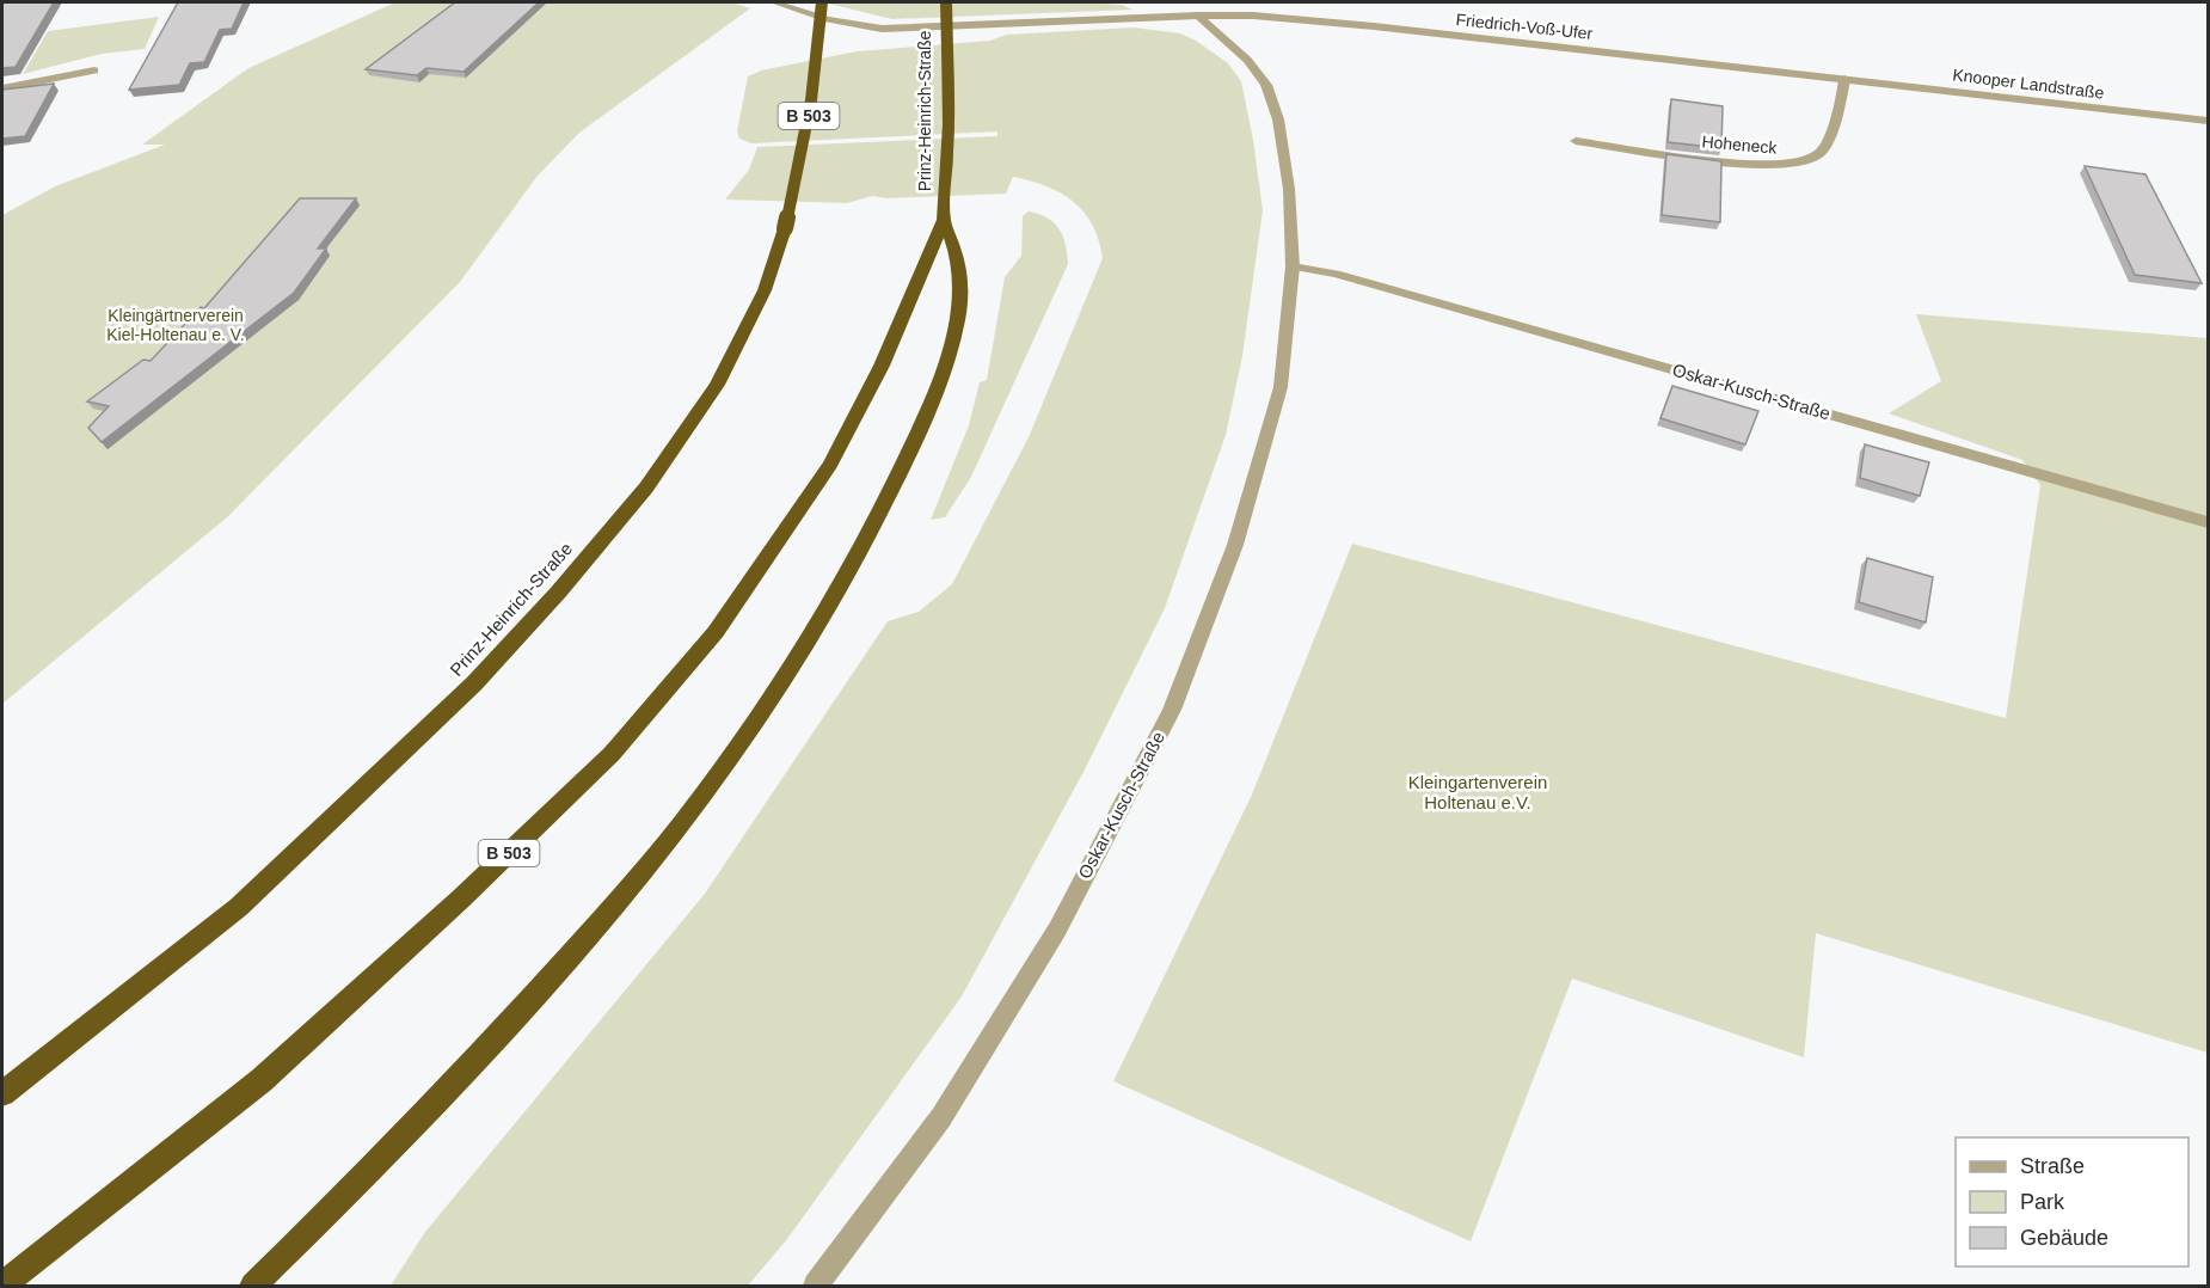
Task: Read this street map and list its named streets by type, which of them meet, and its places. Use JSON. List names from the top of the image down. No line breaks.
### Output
{"streets":{"highway":["Prinz-Heinrich-Straße","B 503"],"street":["Friedrich-Voß-Ufer","Knooper Landstraße","Hoheneck","Oskar-Kusch-Straße"]},"crossings":[["Friedrich-Voß-Ufer","Knooper Landstraße"],["Friedrich-Voß-Ufer","Hoheneck"],["Friedrich-Voß-Ufer","Oskar-Kusch-Straße"],["Knooper Landstraße","Hoheneck"],["Prinz-Heinrich-Straße","B 503"]],"parks":["Kleingärtnerverein Kiel-Holtenau e. V.","Kleingartenverein Holtenau e.V."],"legend":["Straße","Park","Gebäude"]}
